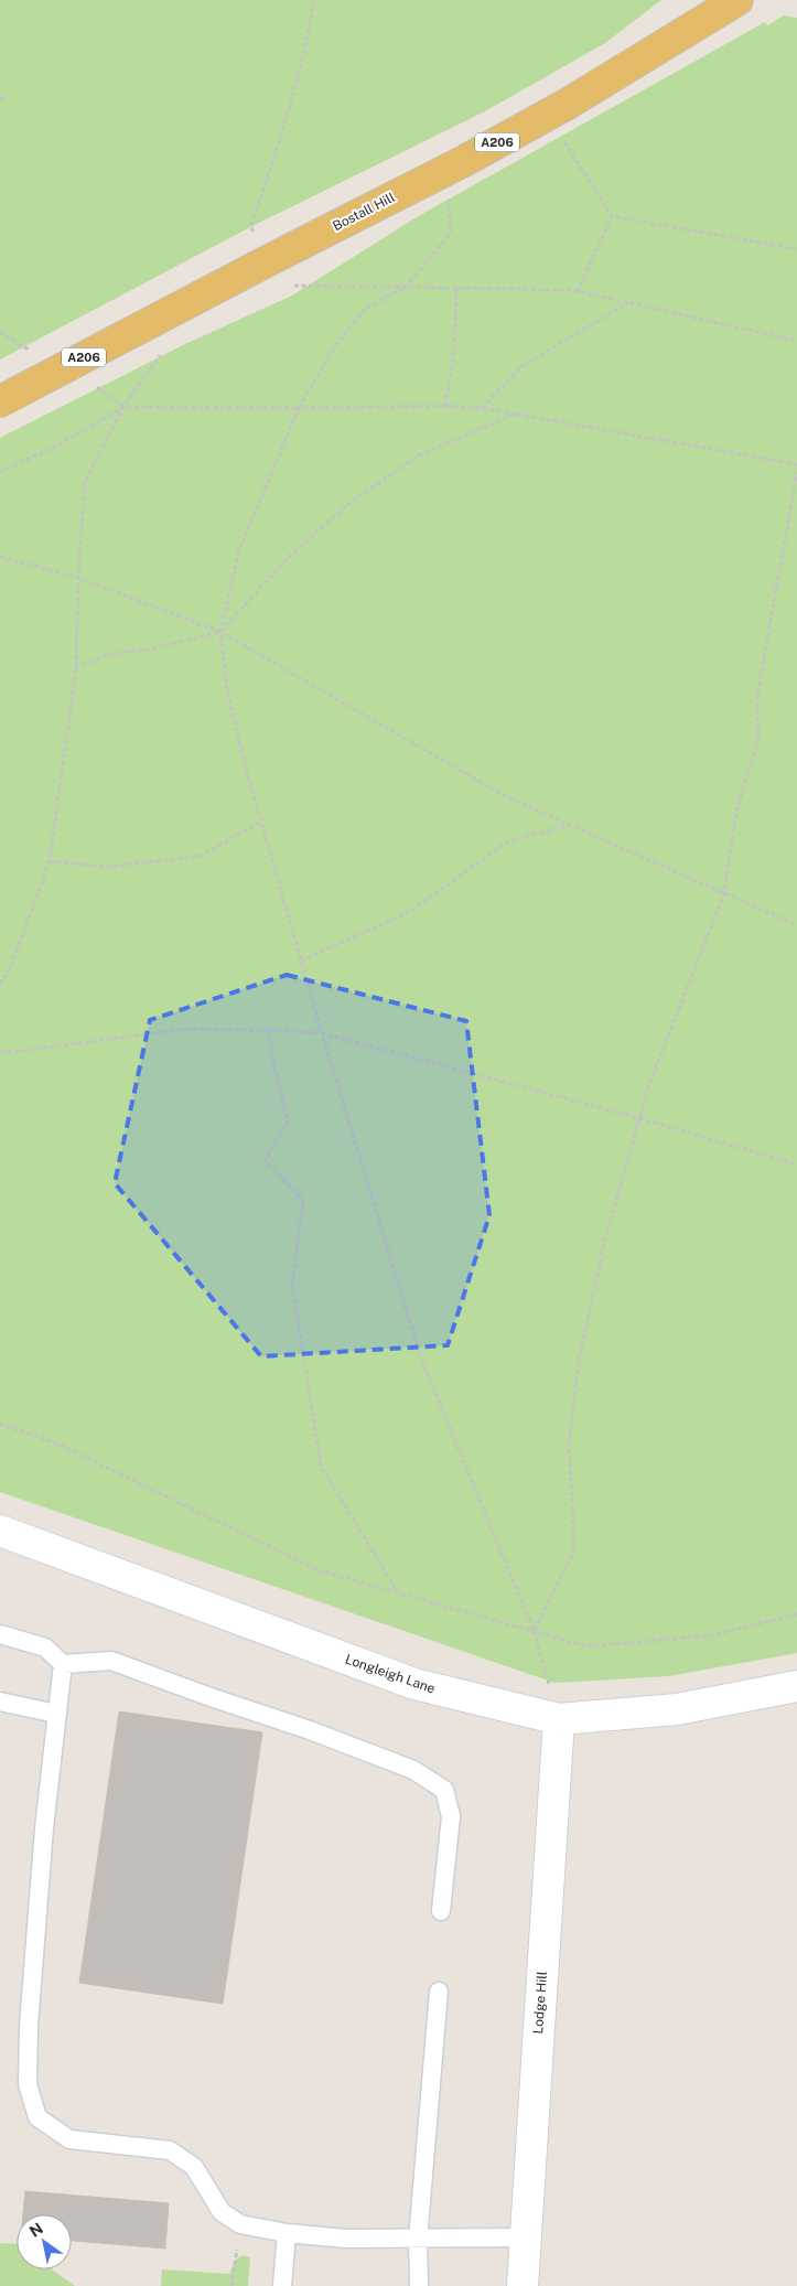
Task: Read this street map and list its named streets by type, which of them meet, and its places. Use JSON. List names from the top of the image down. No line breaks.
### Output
{"streets":{"main road":["A206","Bostall Hill"],"street":["Longleigh Lane","Lodge Hill"]},"crossings":[["Longleigh Lane","Lodge Hill"]],"north":"top left"}
